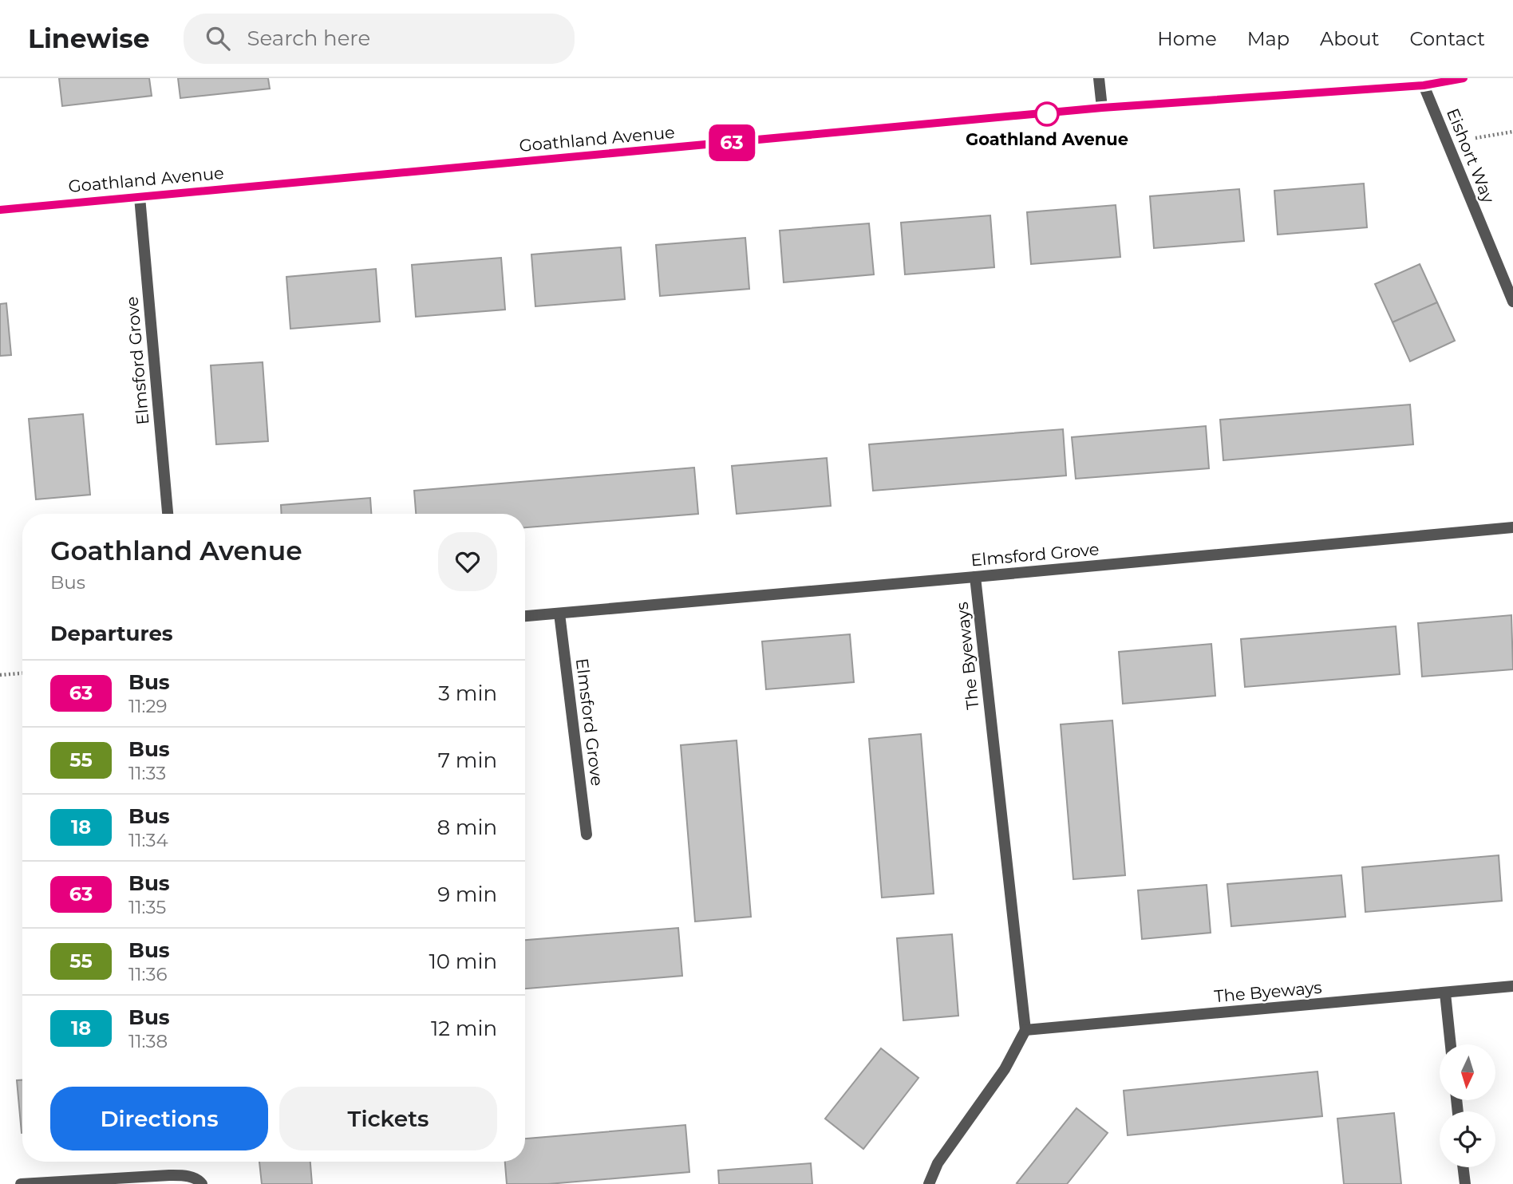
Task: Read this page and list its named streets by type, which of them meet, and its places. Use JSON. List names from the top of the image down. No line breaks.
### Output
{"streets":{"street":["Goathland Avenue","Eishort Way","Elmsford Grove","The Byeways"]},"crossings":[["Goathland Avenue","Eishort Way"],["Goathland Avenue","Elmsford Grove"],["Elmsford Grove","The Byeways"]],"places":["Goathland Avenue"],"lines":["bus line 63"],"north":"bottom","page":{"header":"Linewise","search":"Search here","nav":["Home","Map","About","Contact"],"on_map":"63","heading":[["Goathland Avenue","Bus"],"Departures"],"list":[{"mark":"63","name":"Bus","note":"11:29","value":"3 min"},{"mark":"55","name":"Bus","note":"11:33","value":"7 min"},{"mark":"18","name":"Bus","note":"11:34","value":"8 min"},{"mark":"63","name":"Bus","note":"11:35","value":"9 min"},{"mark":"55","name":"Bus","note":"11:36","value":"10 min"},{"mark":"18","name":"Bus","note":"11:38","value":"12 min"}],"buttons":["Directions","Tickets"]}}
